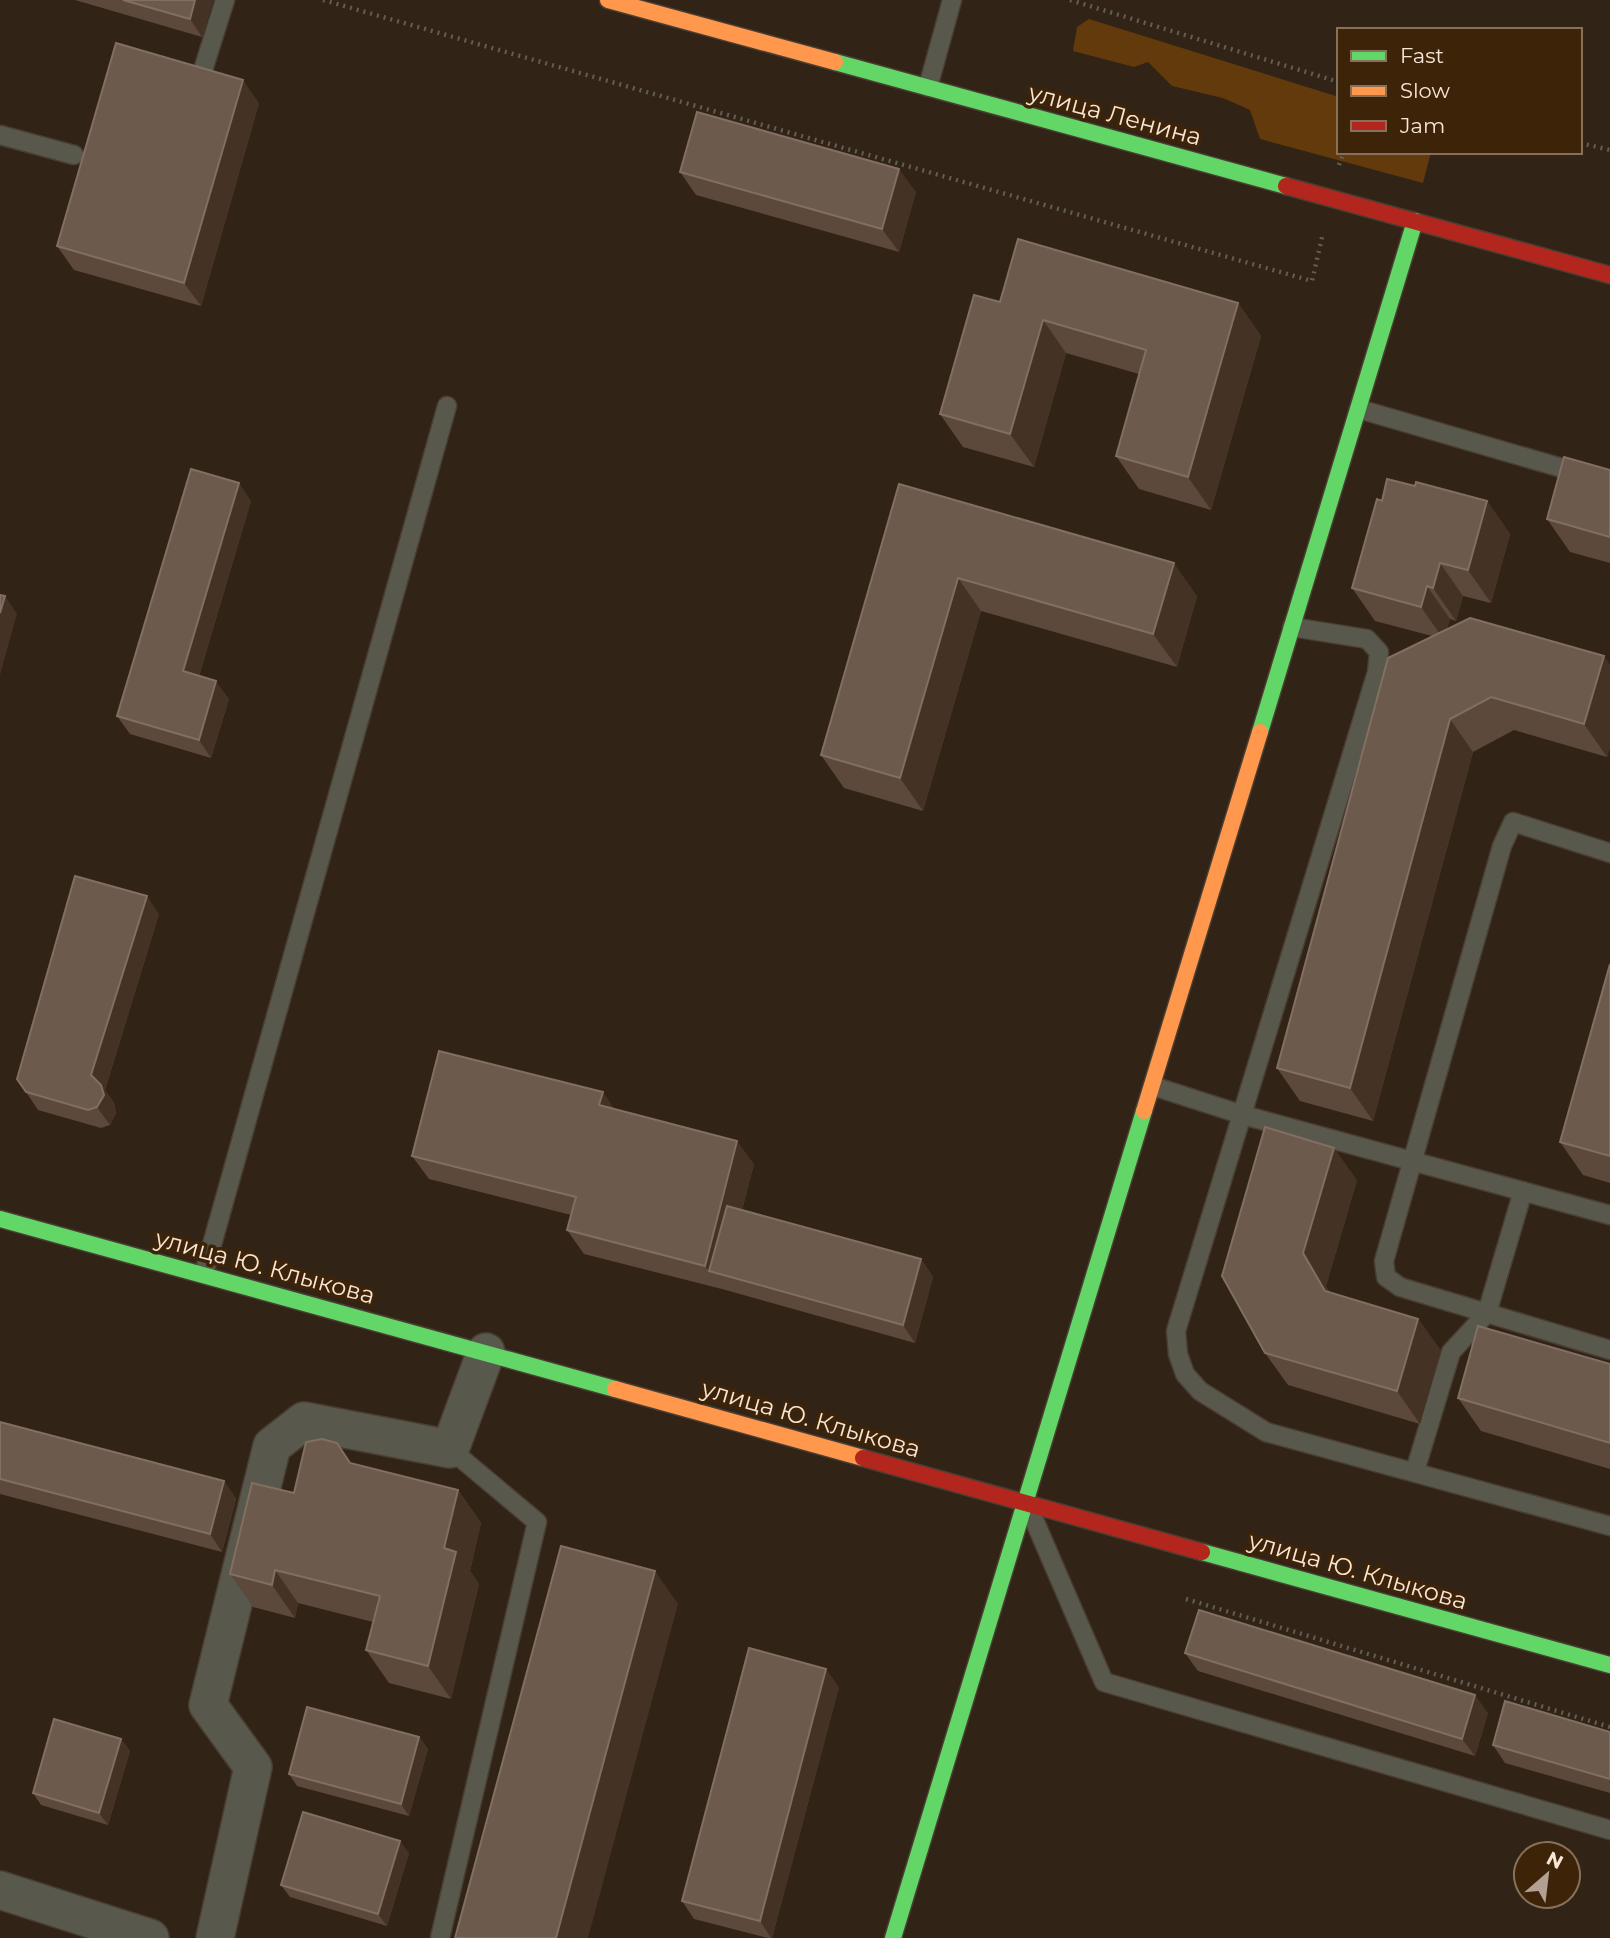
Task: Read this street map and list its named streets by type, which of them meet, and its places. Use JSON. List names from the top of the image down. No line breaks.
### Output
{"streets":{"main road":["улица Ленина","улица Ю. Клыкова"]},"legend":["Fast","Slow","Jam"],"north":"top right"}
